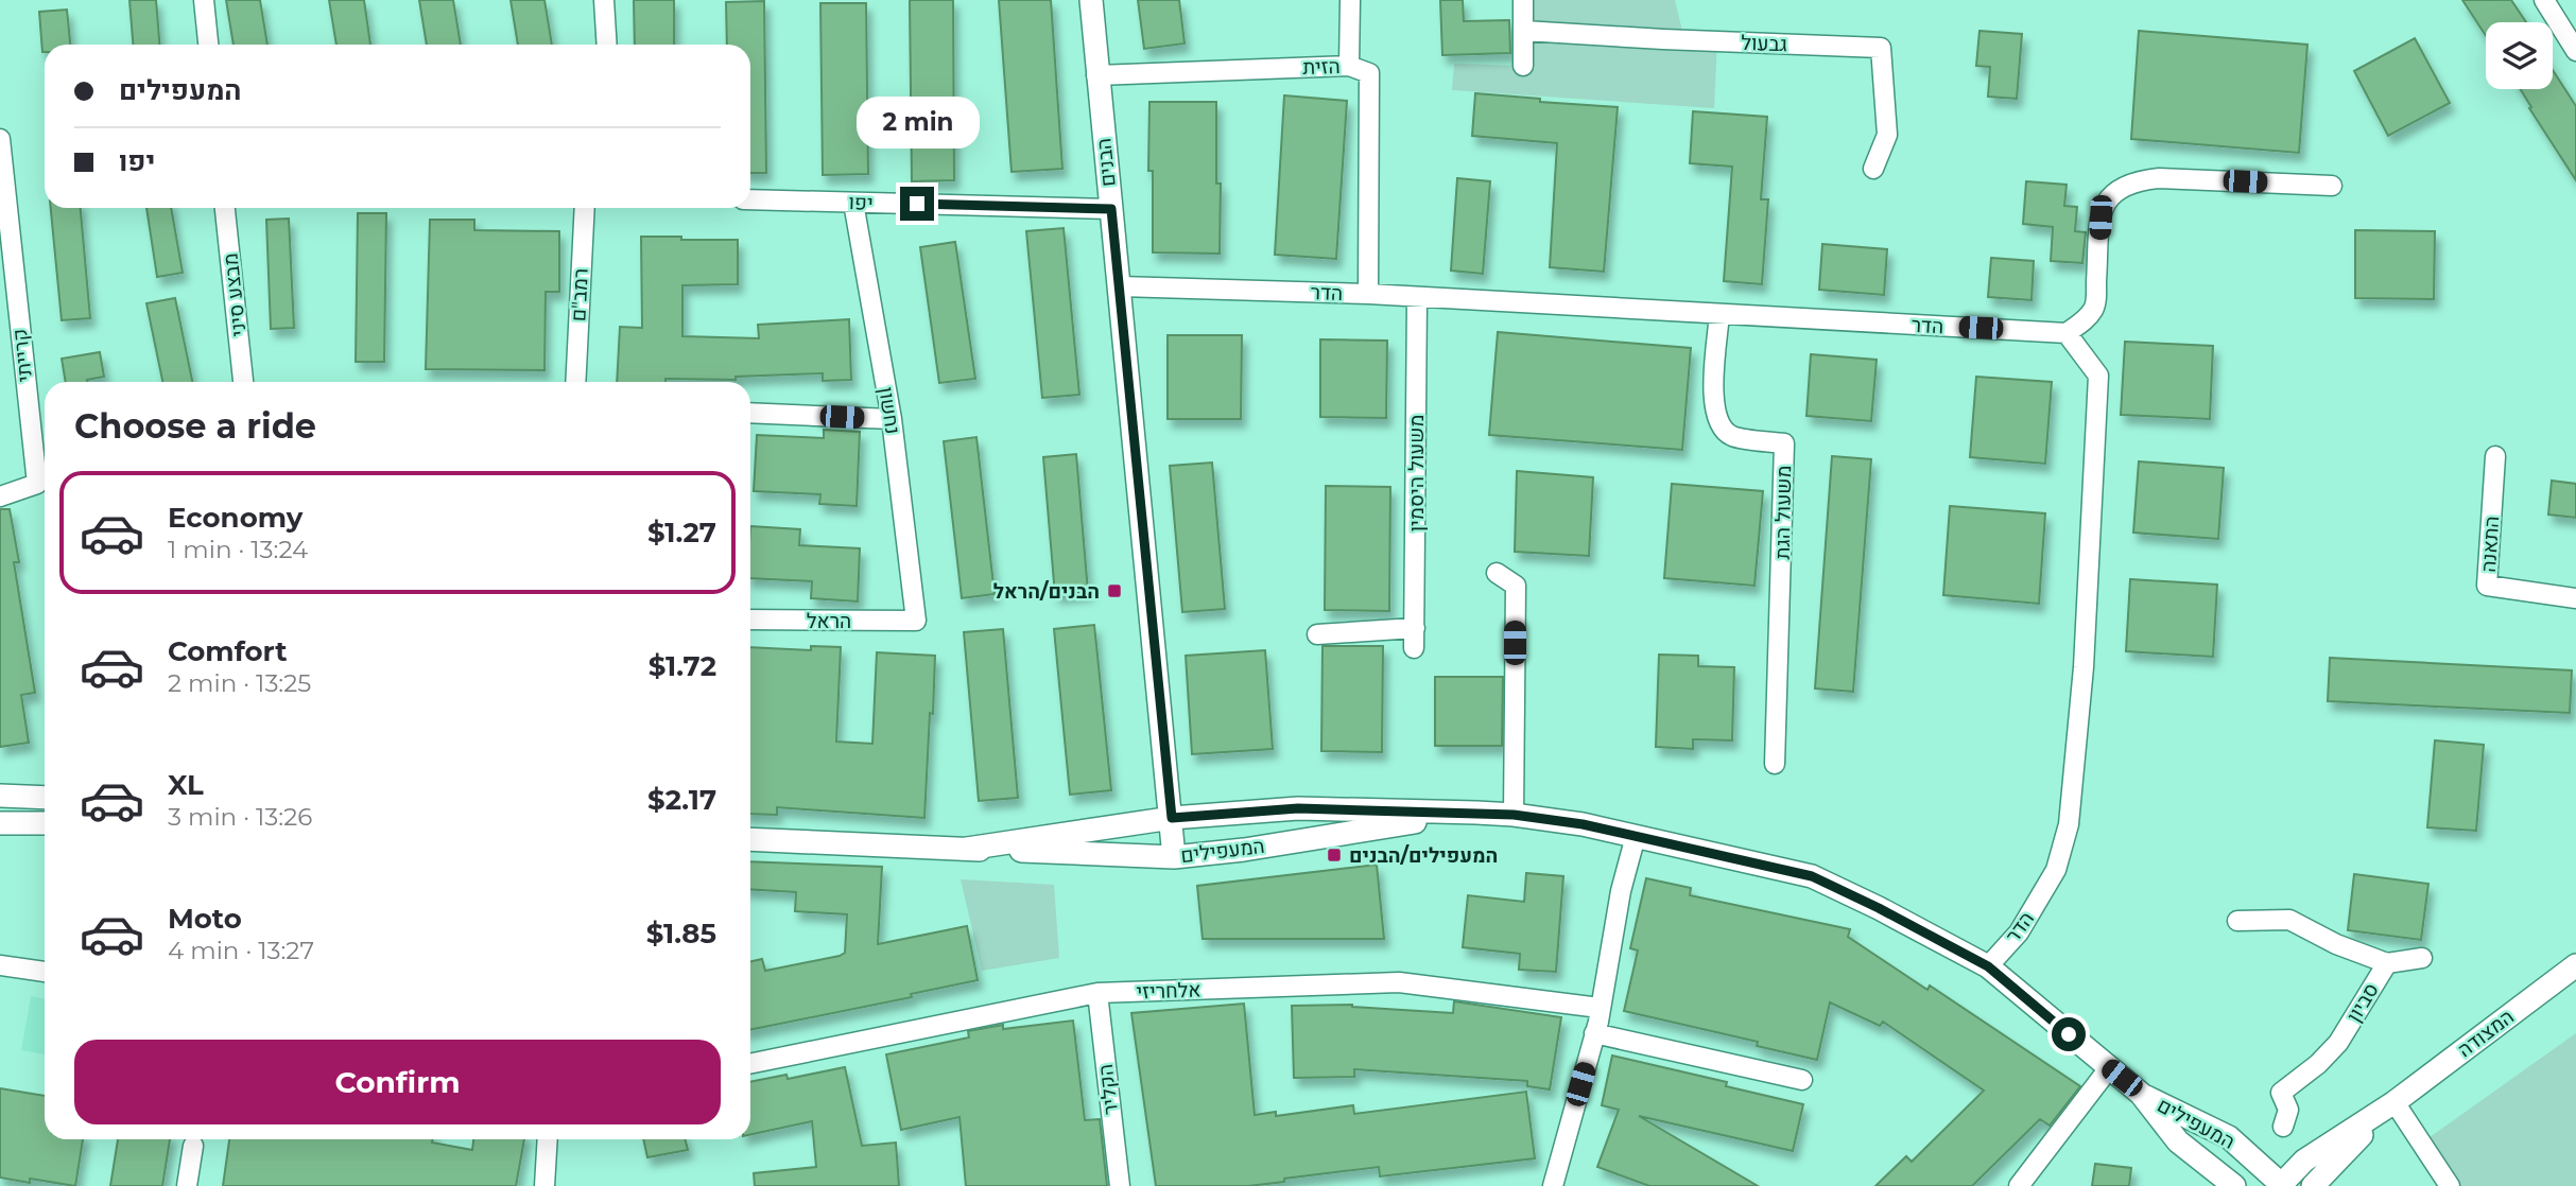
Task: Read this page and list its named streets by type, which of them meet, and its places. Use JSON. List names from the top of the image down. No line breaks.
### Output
{"streets":{"street":["גבעול","הזית","הבנים","יפו","הדר","מבצע סיני","רמב\"ם","קרייתי","נחשון","משעול היסמין","משעול הגת","התאנה","הראל","המעפילים","אלחריזי","סביון","המצודה","הקליר"]},"crossings":[["הזית","הבנים"],["הזית","הדר"],["הבנים","יפו"],["הבנים","הדר"],["הבנים","המעפילים"],["יפו","נחשון"],["הדר","משעול היסמין"],["הדר","משעול הגת"],["הדר","המעפילים"],["נחשון","הראל"],["המעפילים","המצודה"],["אלחריזי","הקליר"]],"places":{"transit":["הבנים/הראל","המעפילים/הבנים"]},"page":{"banner":["המעפילים","יפו"],"bubble":"2 min","heading":"Choose a ride","list":[{"name":"Economy","note":"1 min · 13:24","value":"$1.27"},{"name":"Comfort","note":"2 min · 13:25","value":"$1.72"},{"name":"XL","note":"3 min · 13:26","value":"$2.17"},{"name":"Moto","note":"4 min · 13:27","value":"$1.85"}],"buttons":"Confirm"}}
